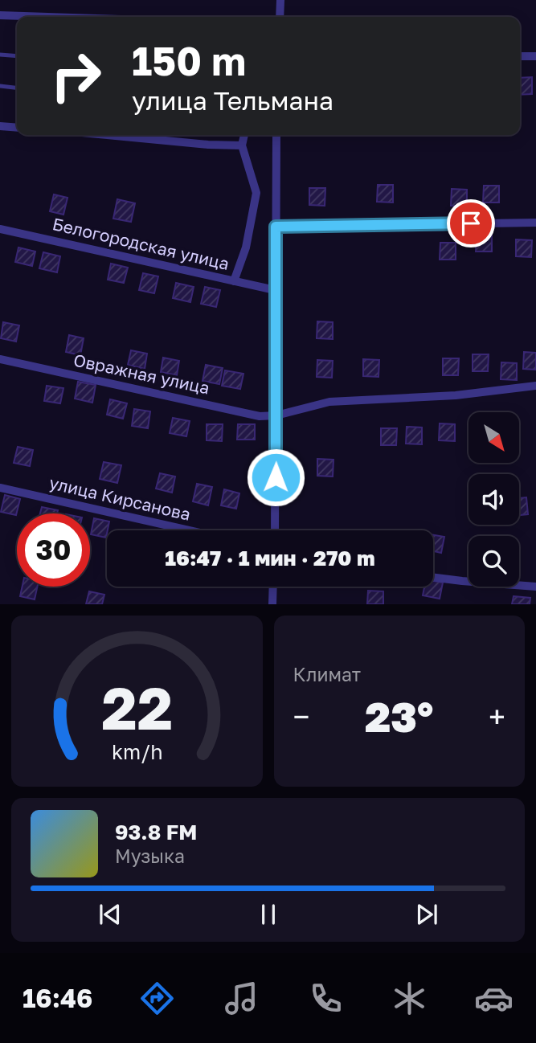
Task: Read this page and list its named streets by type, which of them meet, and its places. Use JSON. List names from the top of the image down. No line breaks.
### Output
{"streets":{"street":["Белогородская улица","Овражная улица","улица Кирсанова"]},"north":"bottom right","page":{"turn":["150 m","улица Тельмана"],"limit":"30","trip":"16:47 · 1 мин · 270 m","tile":"Климат","heat":["−","23°","+"],"song":["93.8 FM","Музыка"],"tabs":"16:46","gauge":["22","km/h"]}}
